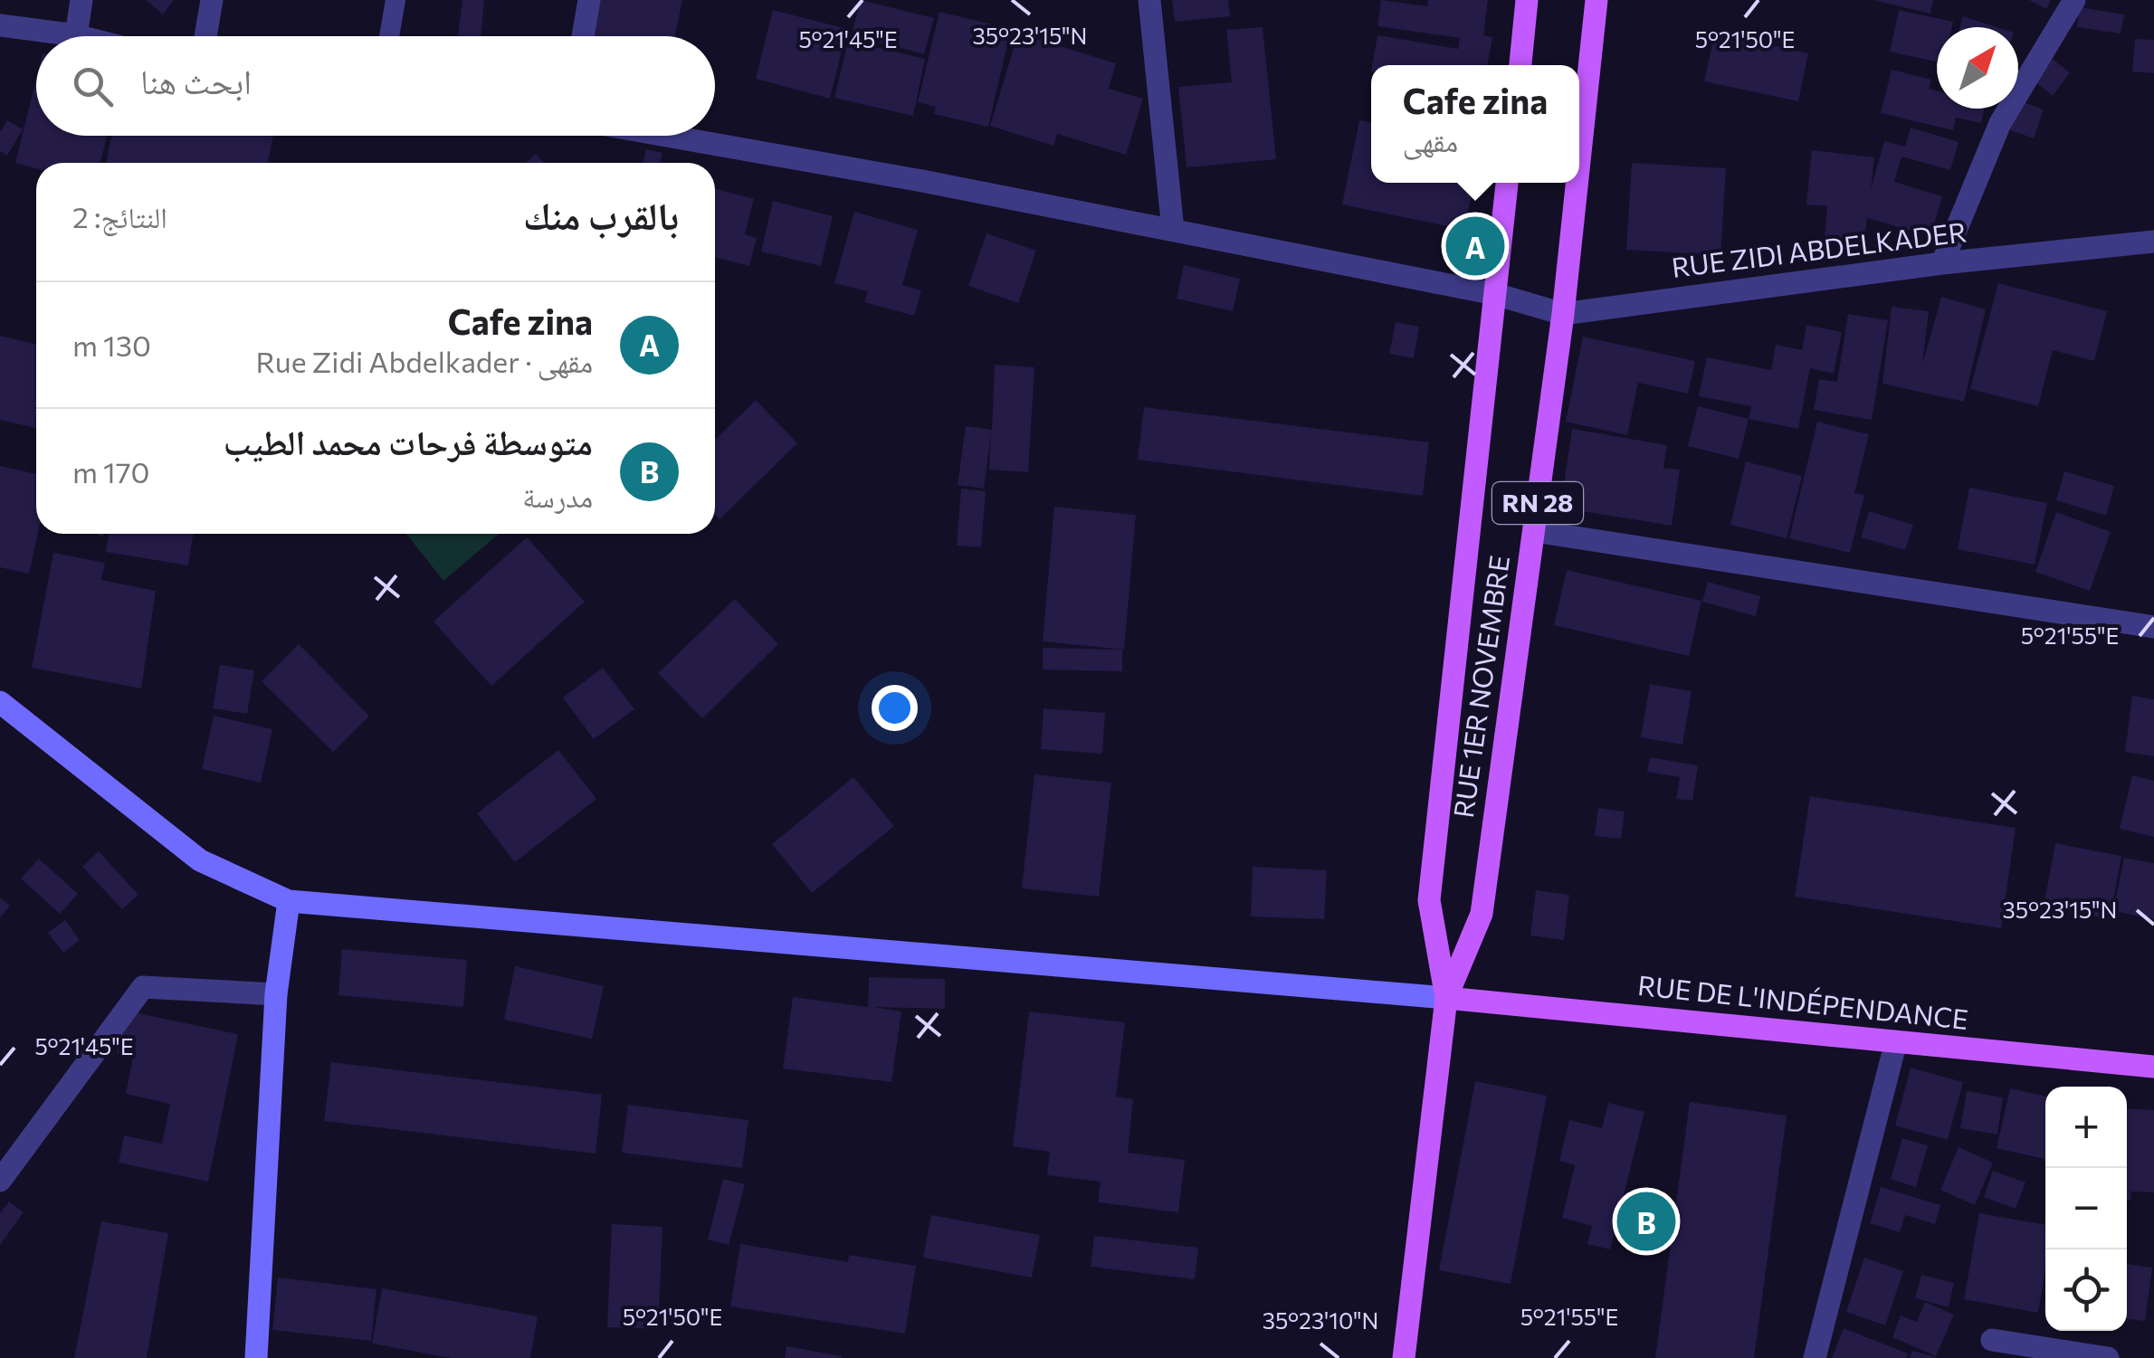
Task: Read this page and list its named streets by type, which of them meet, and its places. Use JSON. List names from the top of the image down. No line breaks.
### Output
{"streets":{"main road":["RN 28","RUE 1ER NOVEMBRE","RUE DE L'INDÉPENDANCE"],"street":["RUE ZIDI ABDELKADER"]},"crossings":[["RUE ZIDI ABDELKADER","RN 28"],["RUE ZIDI ABDELKADER","RUE 1ER NOVEMBRE"],["RN 28","RUE 1ER NOVEMBRE"],["RN 28","RUE DE L'INDÉPENDANCE"],["RUE 1ER NOVEMBRE","RUE DE L'INDÉPENDANCE"]],"north":"top right","page":{"search":"ابحث هنا","popup":["Cafe zina","مقهى"],"heading":["بالقرب منك","النتائج: 2"],"pins":["A","B"],"list":[{"mark":"A","name":"Cafe zina","note":"مقهى · Rue Zidi Abdelkader","value":"130 m"},{"mark":"B","name":"متوسطة فرحات محمد الطيب","note":"مدرسة","value":"170 m"}],"map_buttons":["+","−"]},"coordinates":["35°23'15\"N","5°21'45\"E","5°21'50\"E","5°21'55\"E","35°23'10\"N"]}
